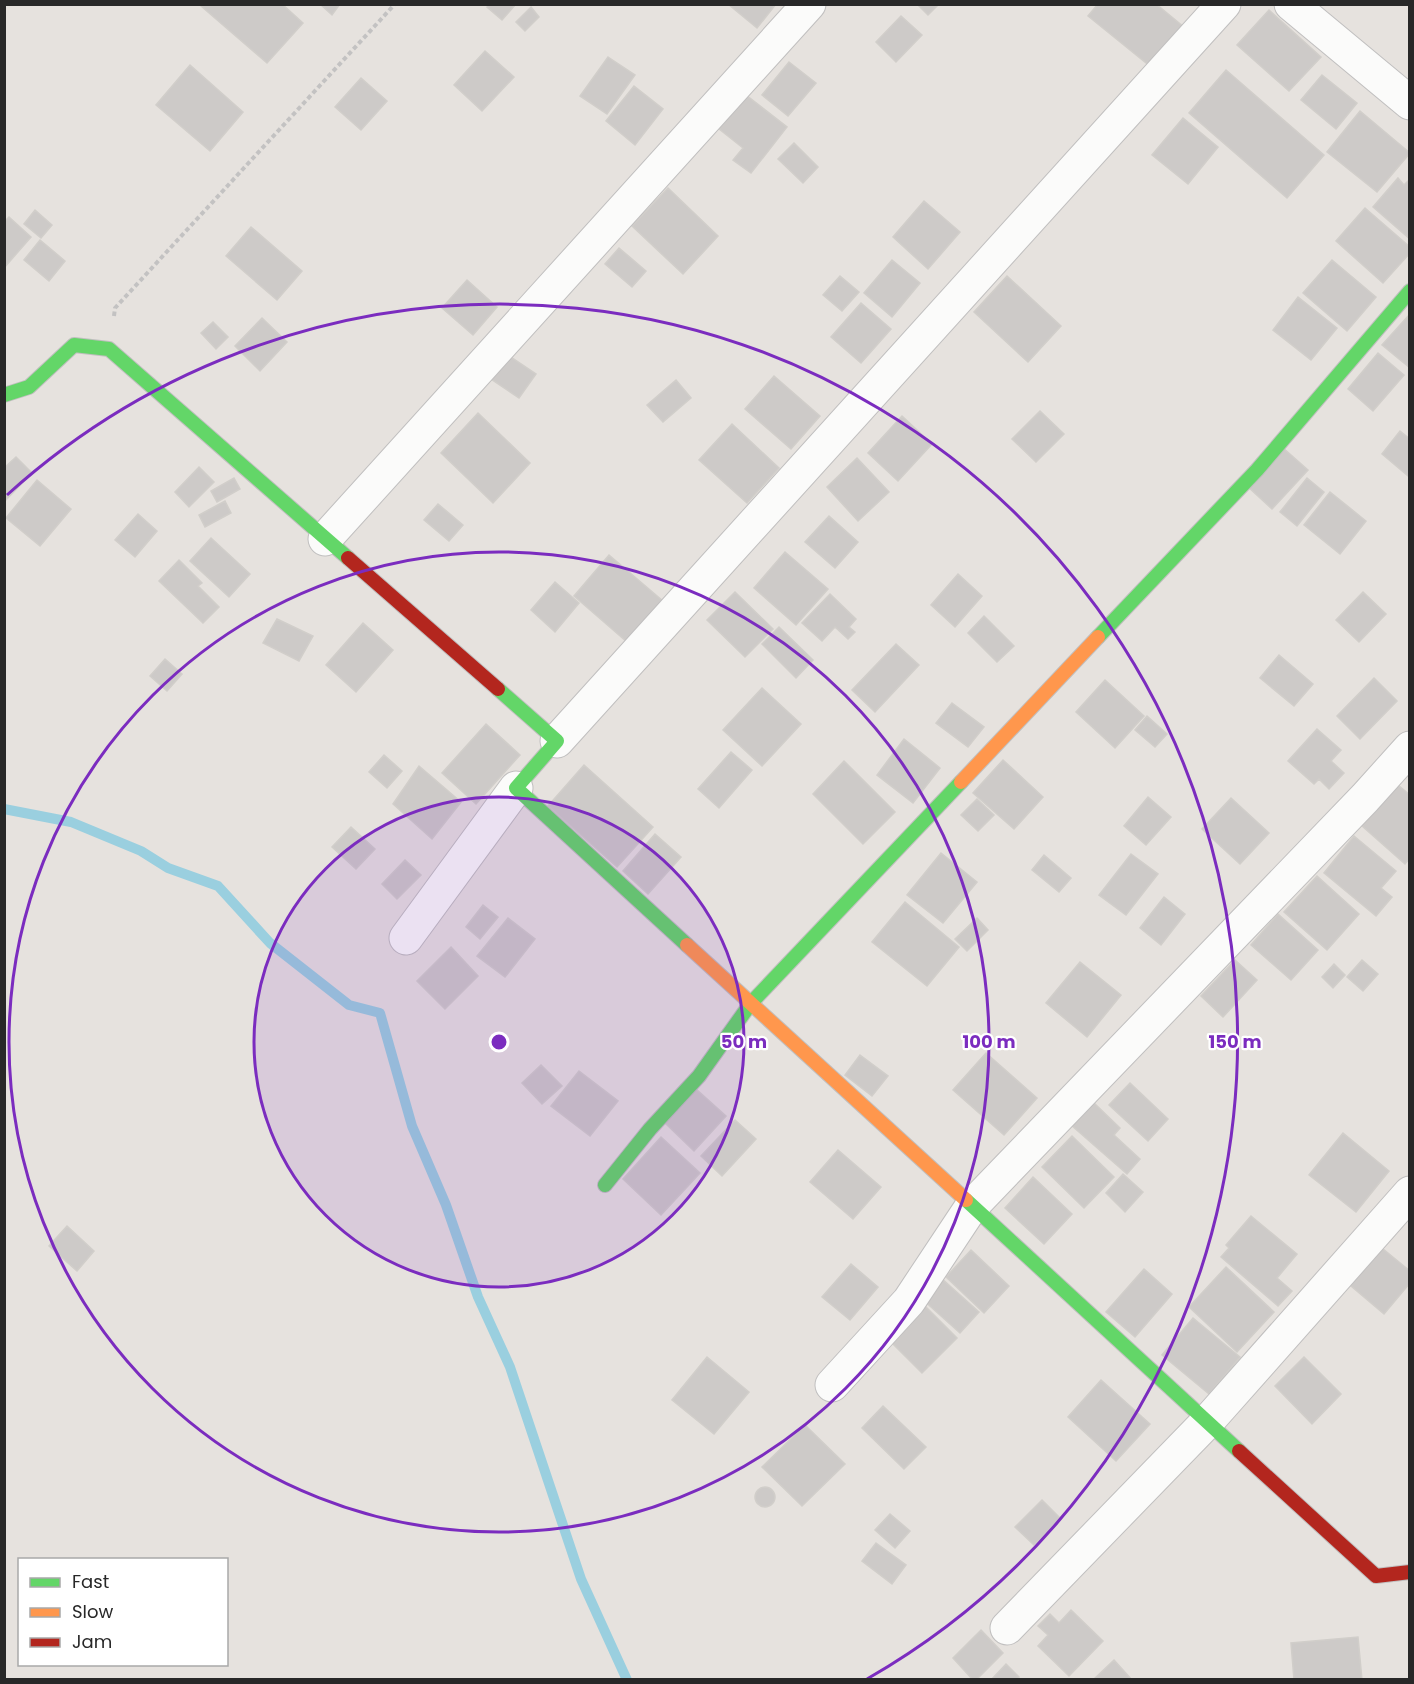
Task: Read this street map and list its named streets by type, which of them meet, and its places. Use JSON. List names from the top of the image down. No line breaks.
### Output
{"legend":["Fast","Slow","Jam"],"rings":["50 m","100 m","150 m"]}
